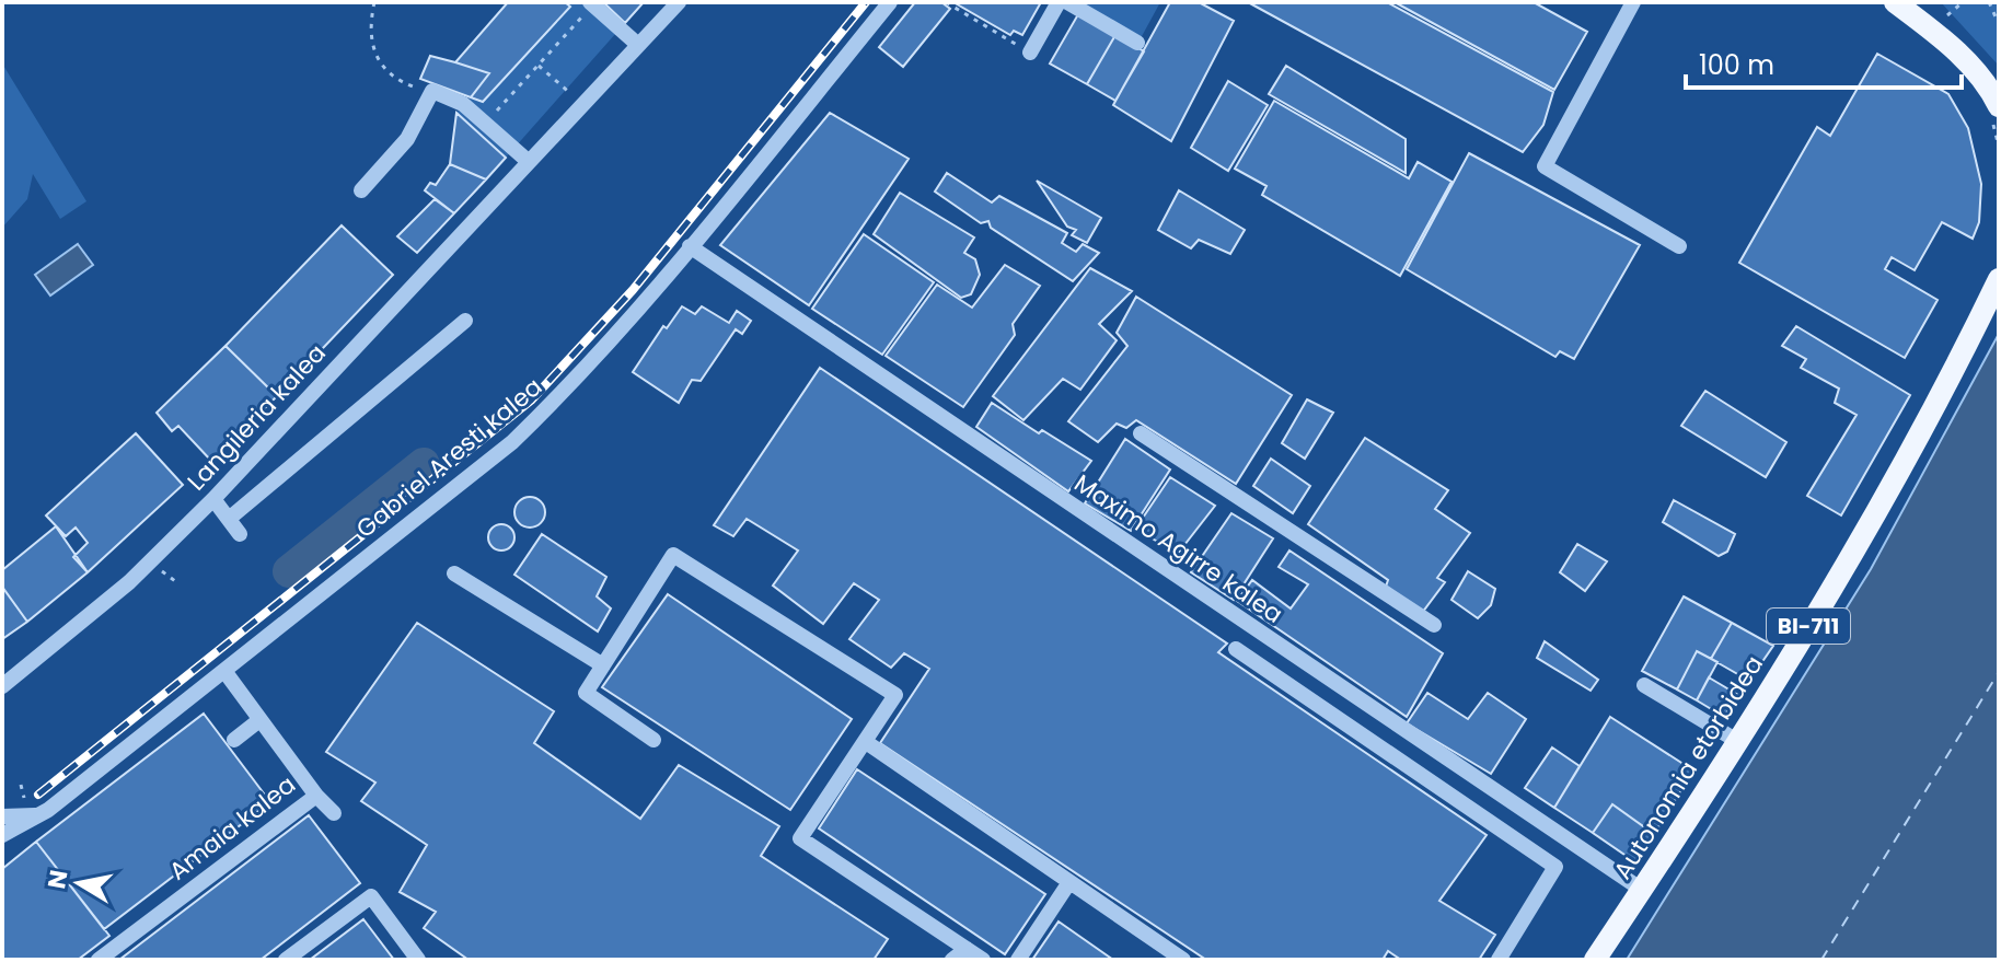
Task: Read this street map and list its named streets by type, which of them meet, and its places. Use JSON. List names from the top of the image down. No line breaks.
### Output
{"streets":{"main road":["BI-711","Autonomia etorbidea"],"street":["Langileria kalea","Gabriel Aresti kalea","Maximo Agirre kalea","Amaia kalea"]},"crossings":[["Gabriel Aresti kalea","Maximo Agirre kalea"],["Gabriel Aresti kalea","Amaia kalea"],["Maximo Agirre kalea","Autonomia etorbidea"]],"scale_bar":"100 m","north":"left"}
